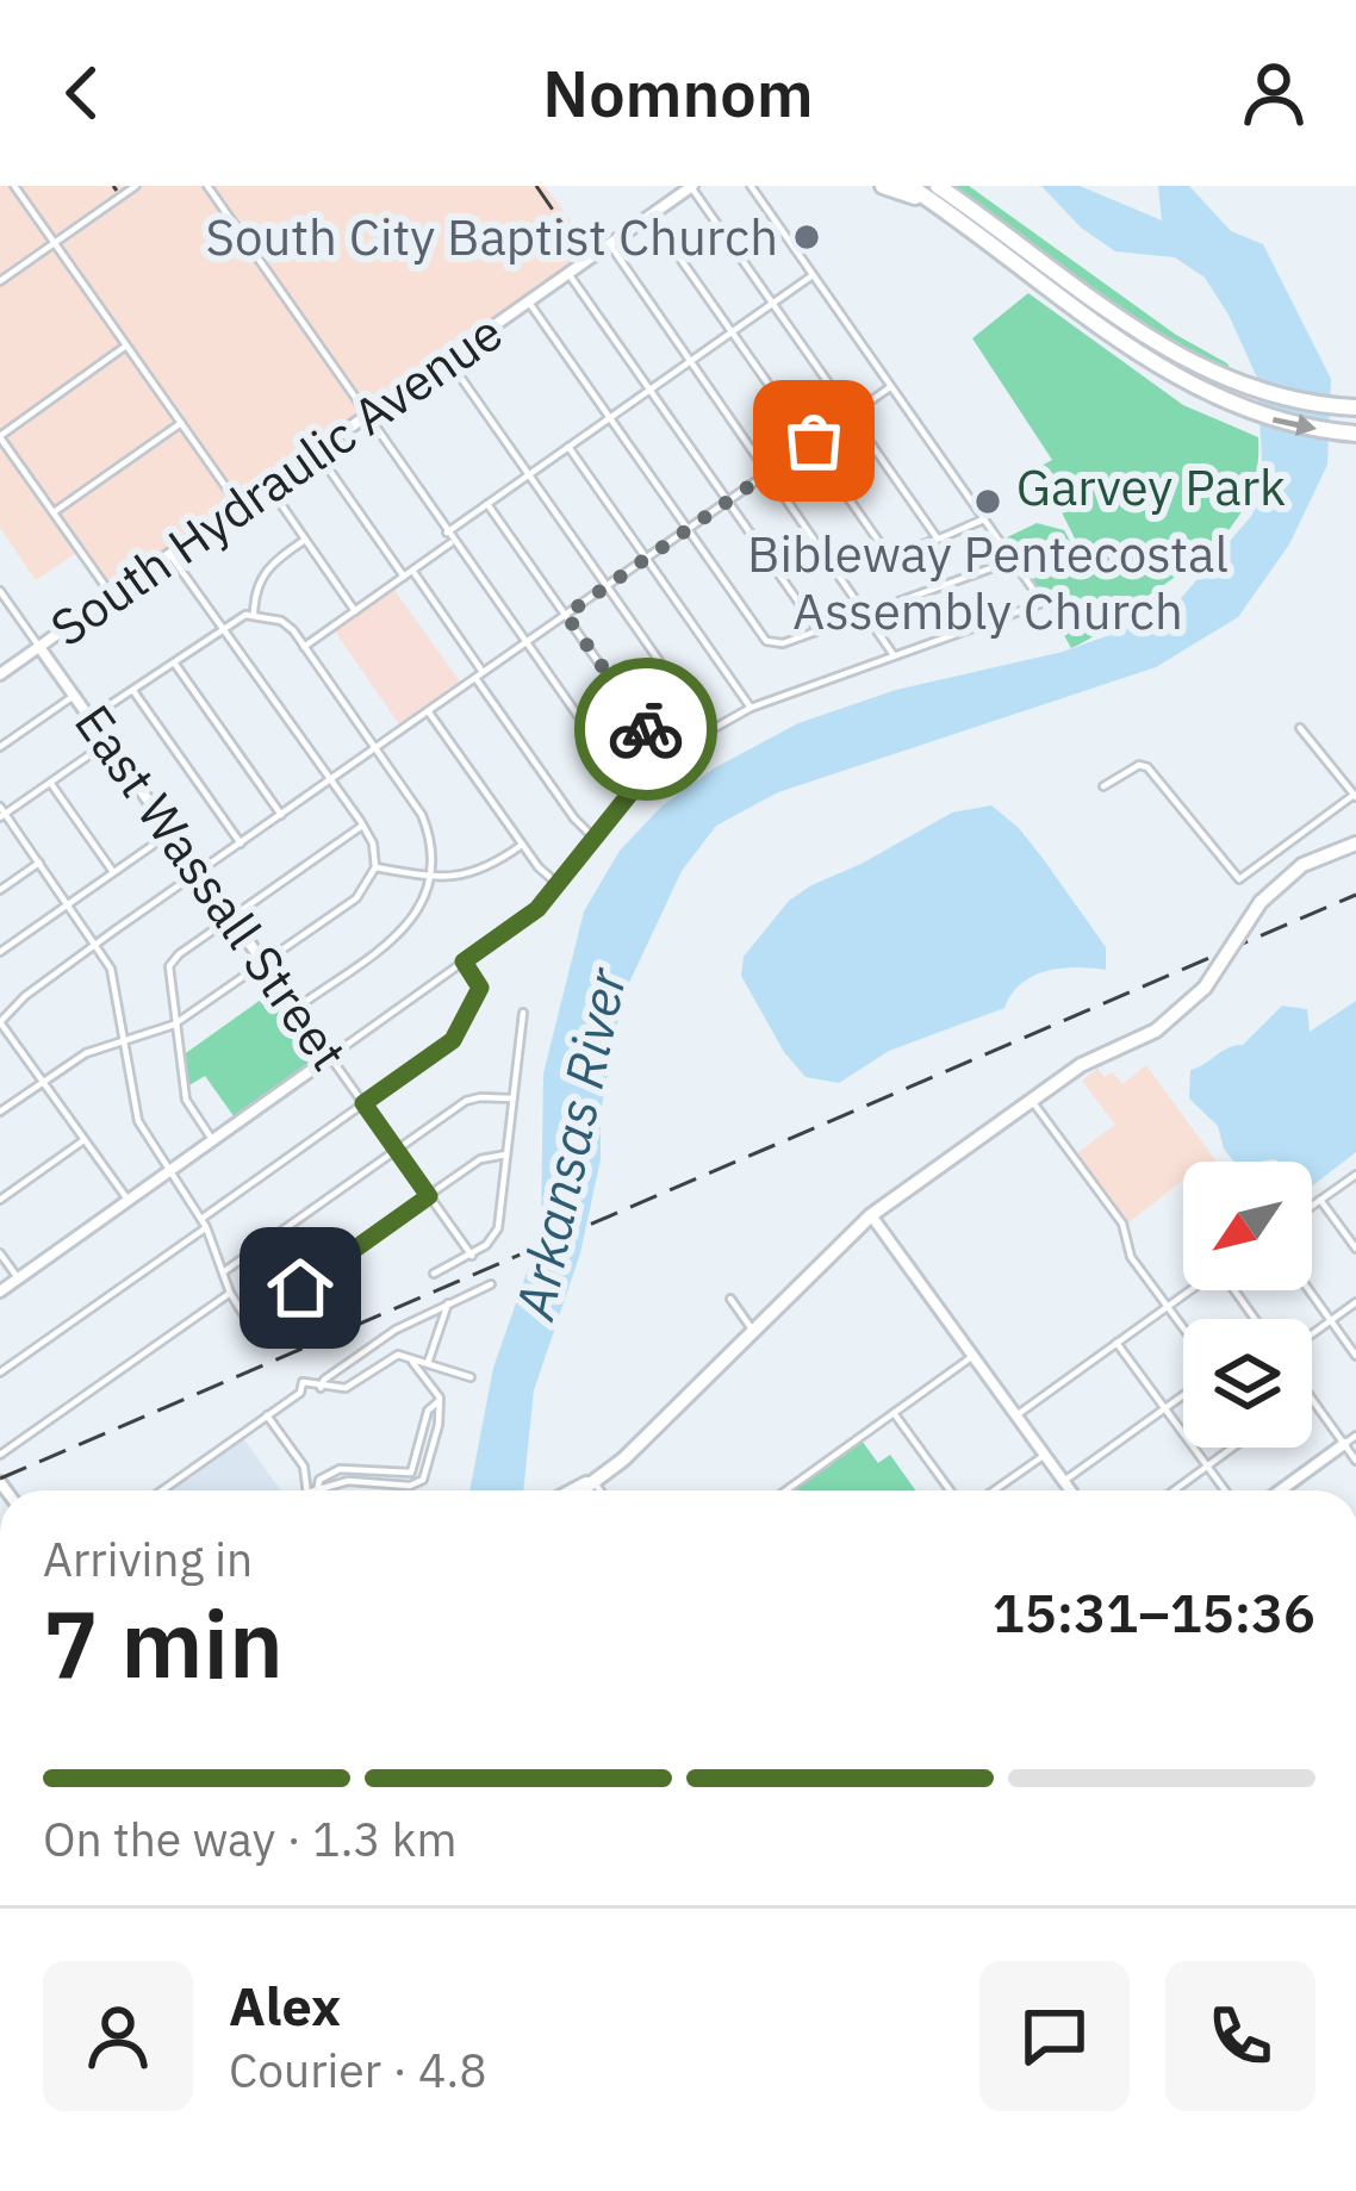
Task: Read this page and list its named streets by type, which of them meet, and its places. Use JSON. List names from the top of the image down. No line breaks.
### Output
{"streets":{"street":["South Hydraulic Avenue","East Wassall Street"]},"crossings":[["South Hydraulic Avenue","East Wassall Street"]],"water":["Arkansas River"],"parks":["Garvey Park"],"places":["South City Baptist Church","Bibleway Pentecostal Assembly Church"],"north":"bottom left","page":{"header":"Nomnom","heading":["7 min","Arriving in","15:31–15:36"],"panel":["Alex","Courier · 4.8"],"bar":"On the way · 1.3 km"}}
